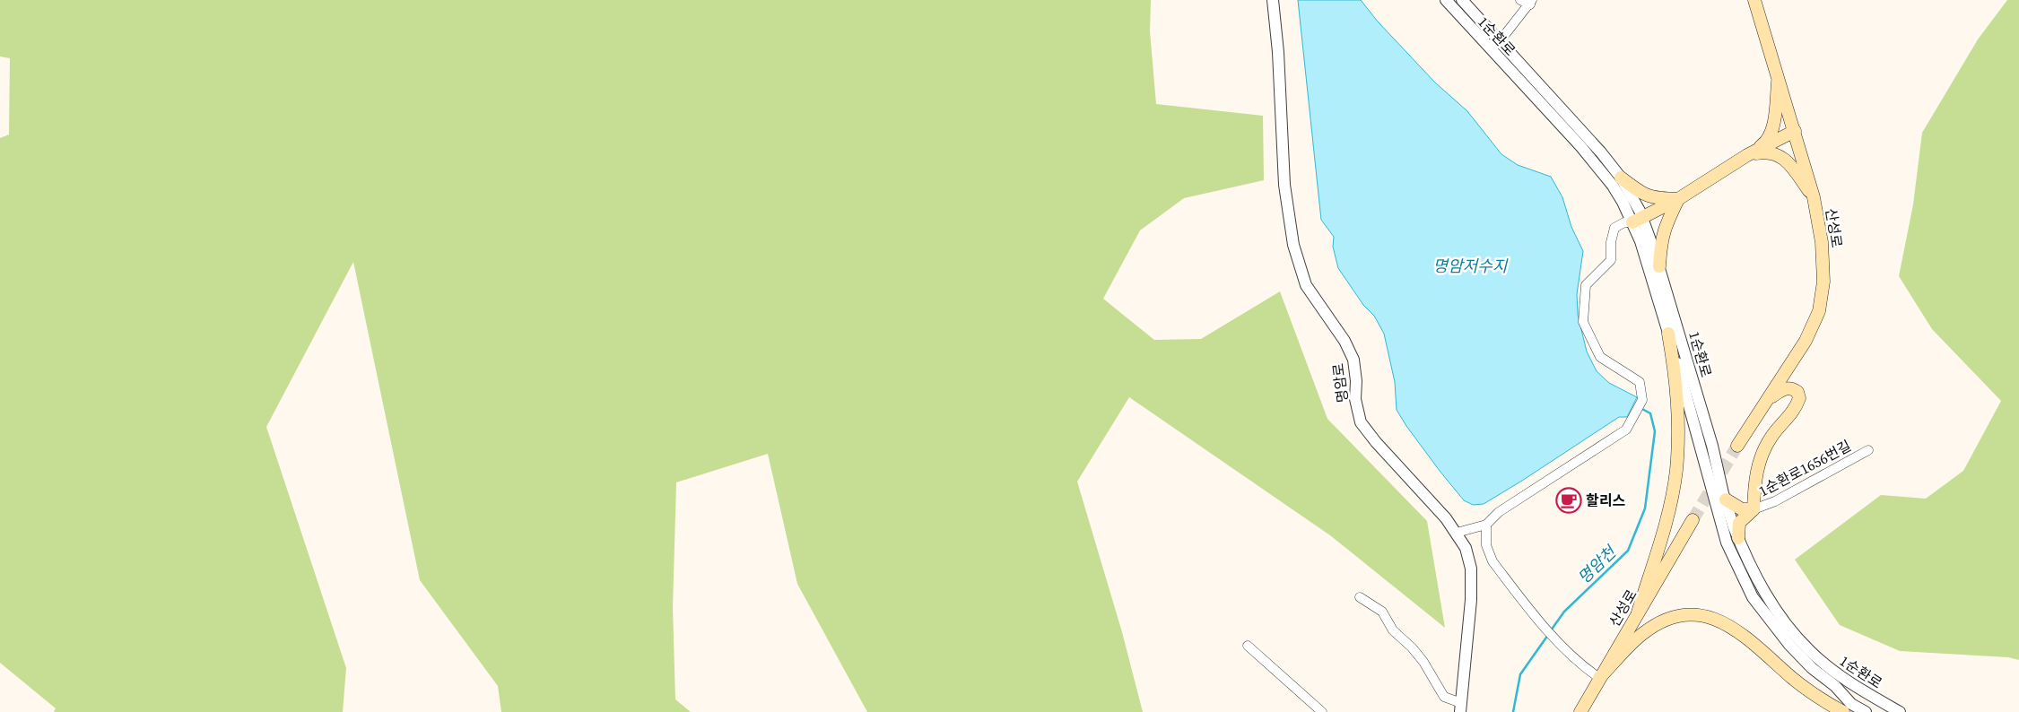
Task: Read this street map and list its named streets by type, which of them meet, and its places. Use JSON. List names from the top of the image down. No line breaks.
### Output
{"streets":{"main road":["산성로"],"street":["1순환로","명암로","1순환로1656번길"]},"water":["명암저수지","명암천"],"places":{"cafe":["할리스"]}}
